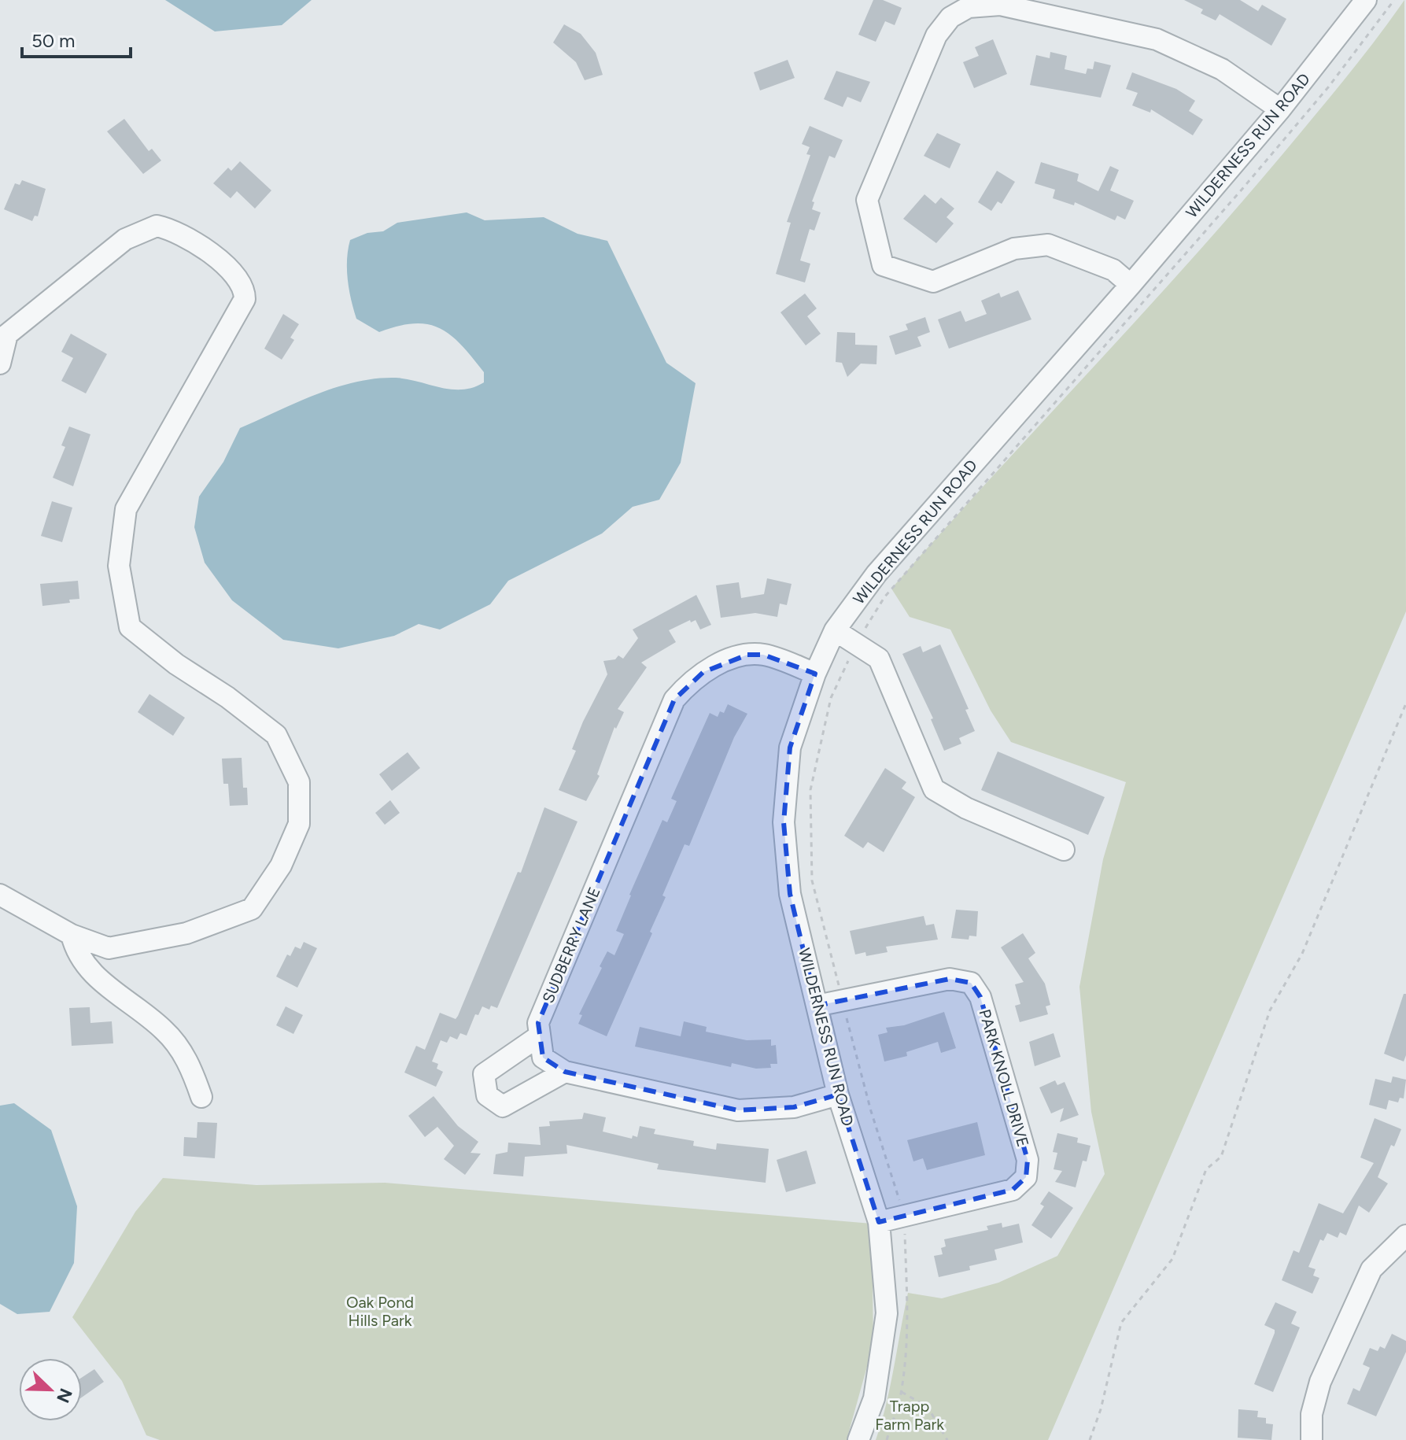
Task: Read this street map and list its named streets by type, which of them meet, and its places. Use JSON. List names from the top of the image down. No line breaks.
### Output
{"streets":{"street":["WILDERNESS RUN ROAD","SUDBERRY LANE","PARK KNOLL DRIVE"]},"crossings":[["WILDERNESS RUN ROAD","SUDBERRY LANE"],["WILDERNESS RUN ROAD","PARK KNOLL DRIVE"]],"parks":["Oak Pond Hills Park","Trapp Farm Park"],"scale_bar":"50 m","north":"bottom right"}
